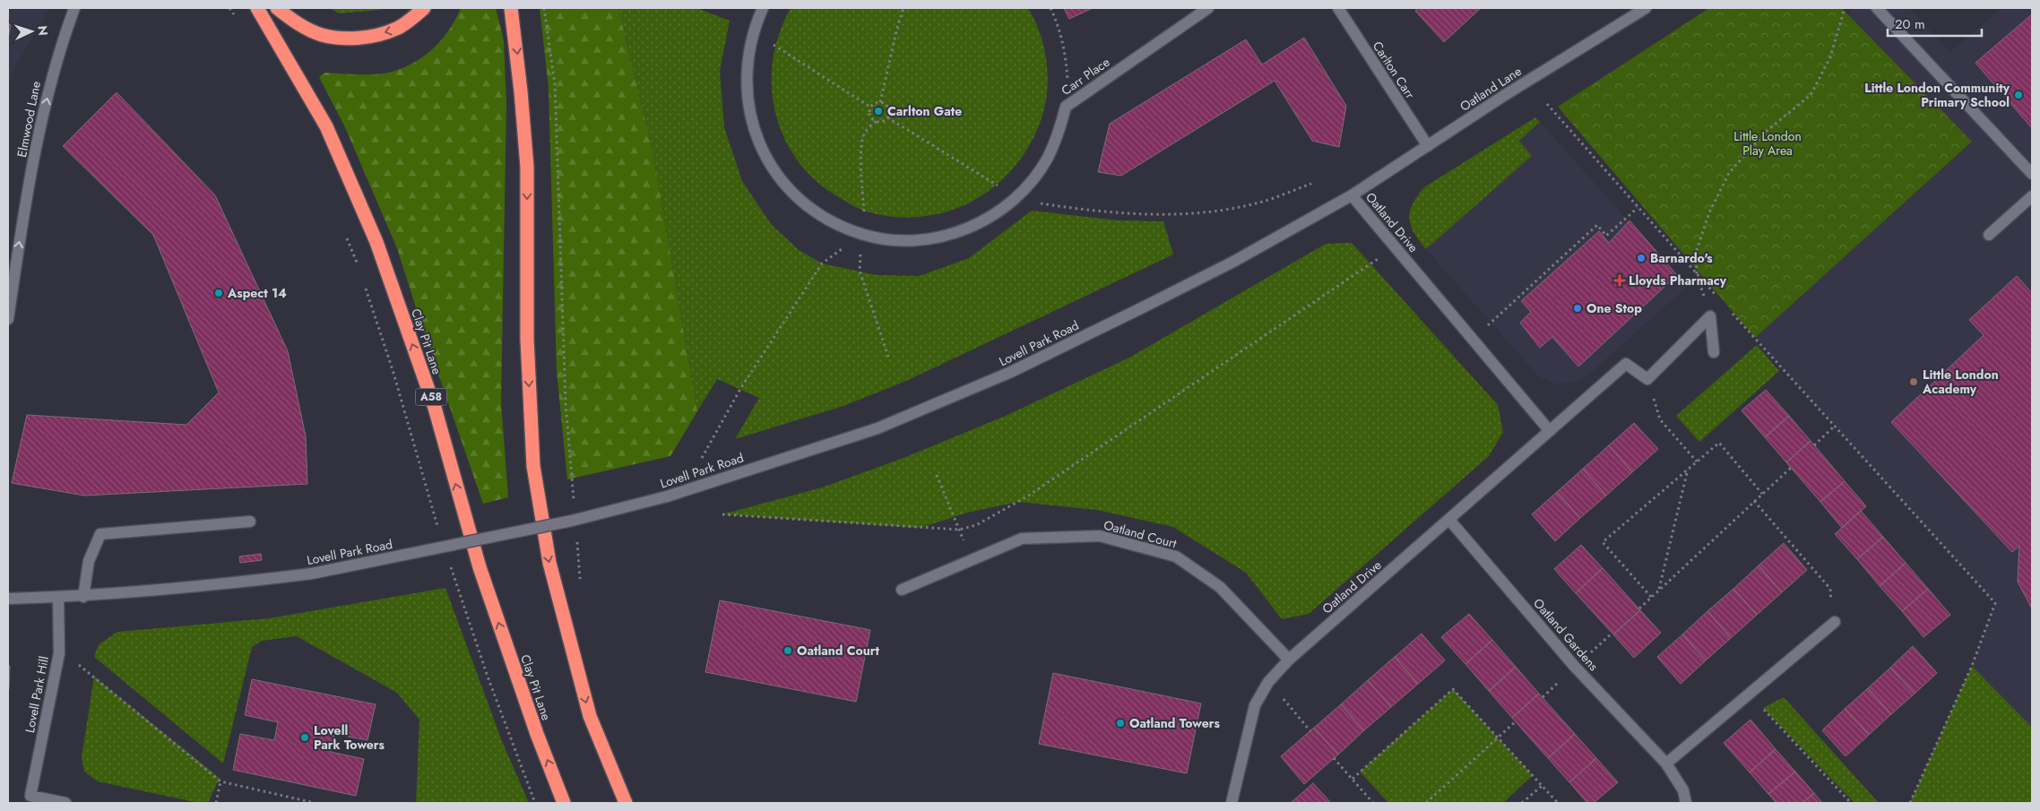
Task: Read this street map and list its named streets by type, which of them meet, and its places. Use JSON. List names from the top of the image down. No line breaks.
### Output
{"streets":{"highway":["Clay Pit Lane","A58"],"street":["Carlton Carr","Carr Place","Oatland Lane","Elmwood Lane","Oatland Drive","Lovell Park Road","Oatland Court","Oatland Gardens","Lovell Park Hill"]},"crossings":[["Carlton Carr","Oatland Lane"],["Oatland Lane","Oatland Drive"],["Oatland Lane","Lovell Park Road"],["Oatland Drive","Lovell Park Road"],["Oatland Drive","Oatland Court"],["Oatland Drive","Oatland Gardens"],["Lovell Park Road","Lovell Park Hill"]],"one_way":["Elmwood Lane"],"parks":["Little London Play Area"],"places":{"other":["Little London Community Primary School","Carlton Gate","Barnardo's","Aspect 14","One Stop","Little London Academy","Oatland Court","Oatland Towers","Lovell Park Towers"],"health":["Lloyds Pharmacy"]},"scale_bar":"20 m","north":"right"}
